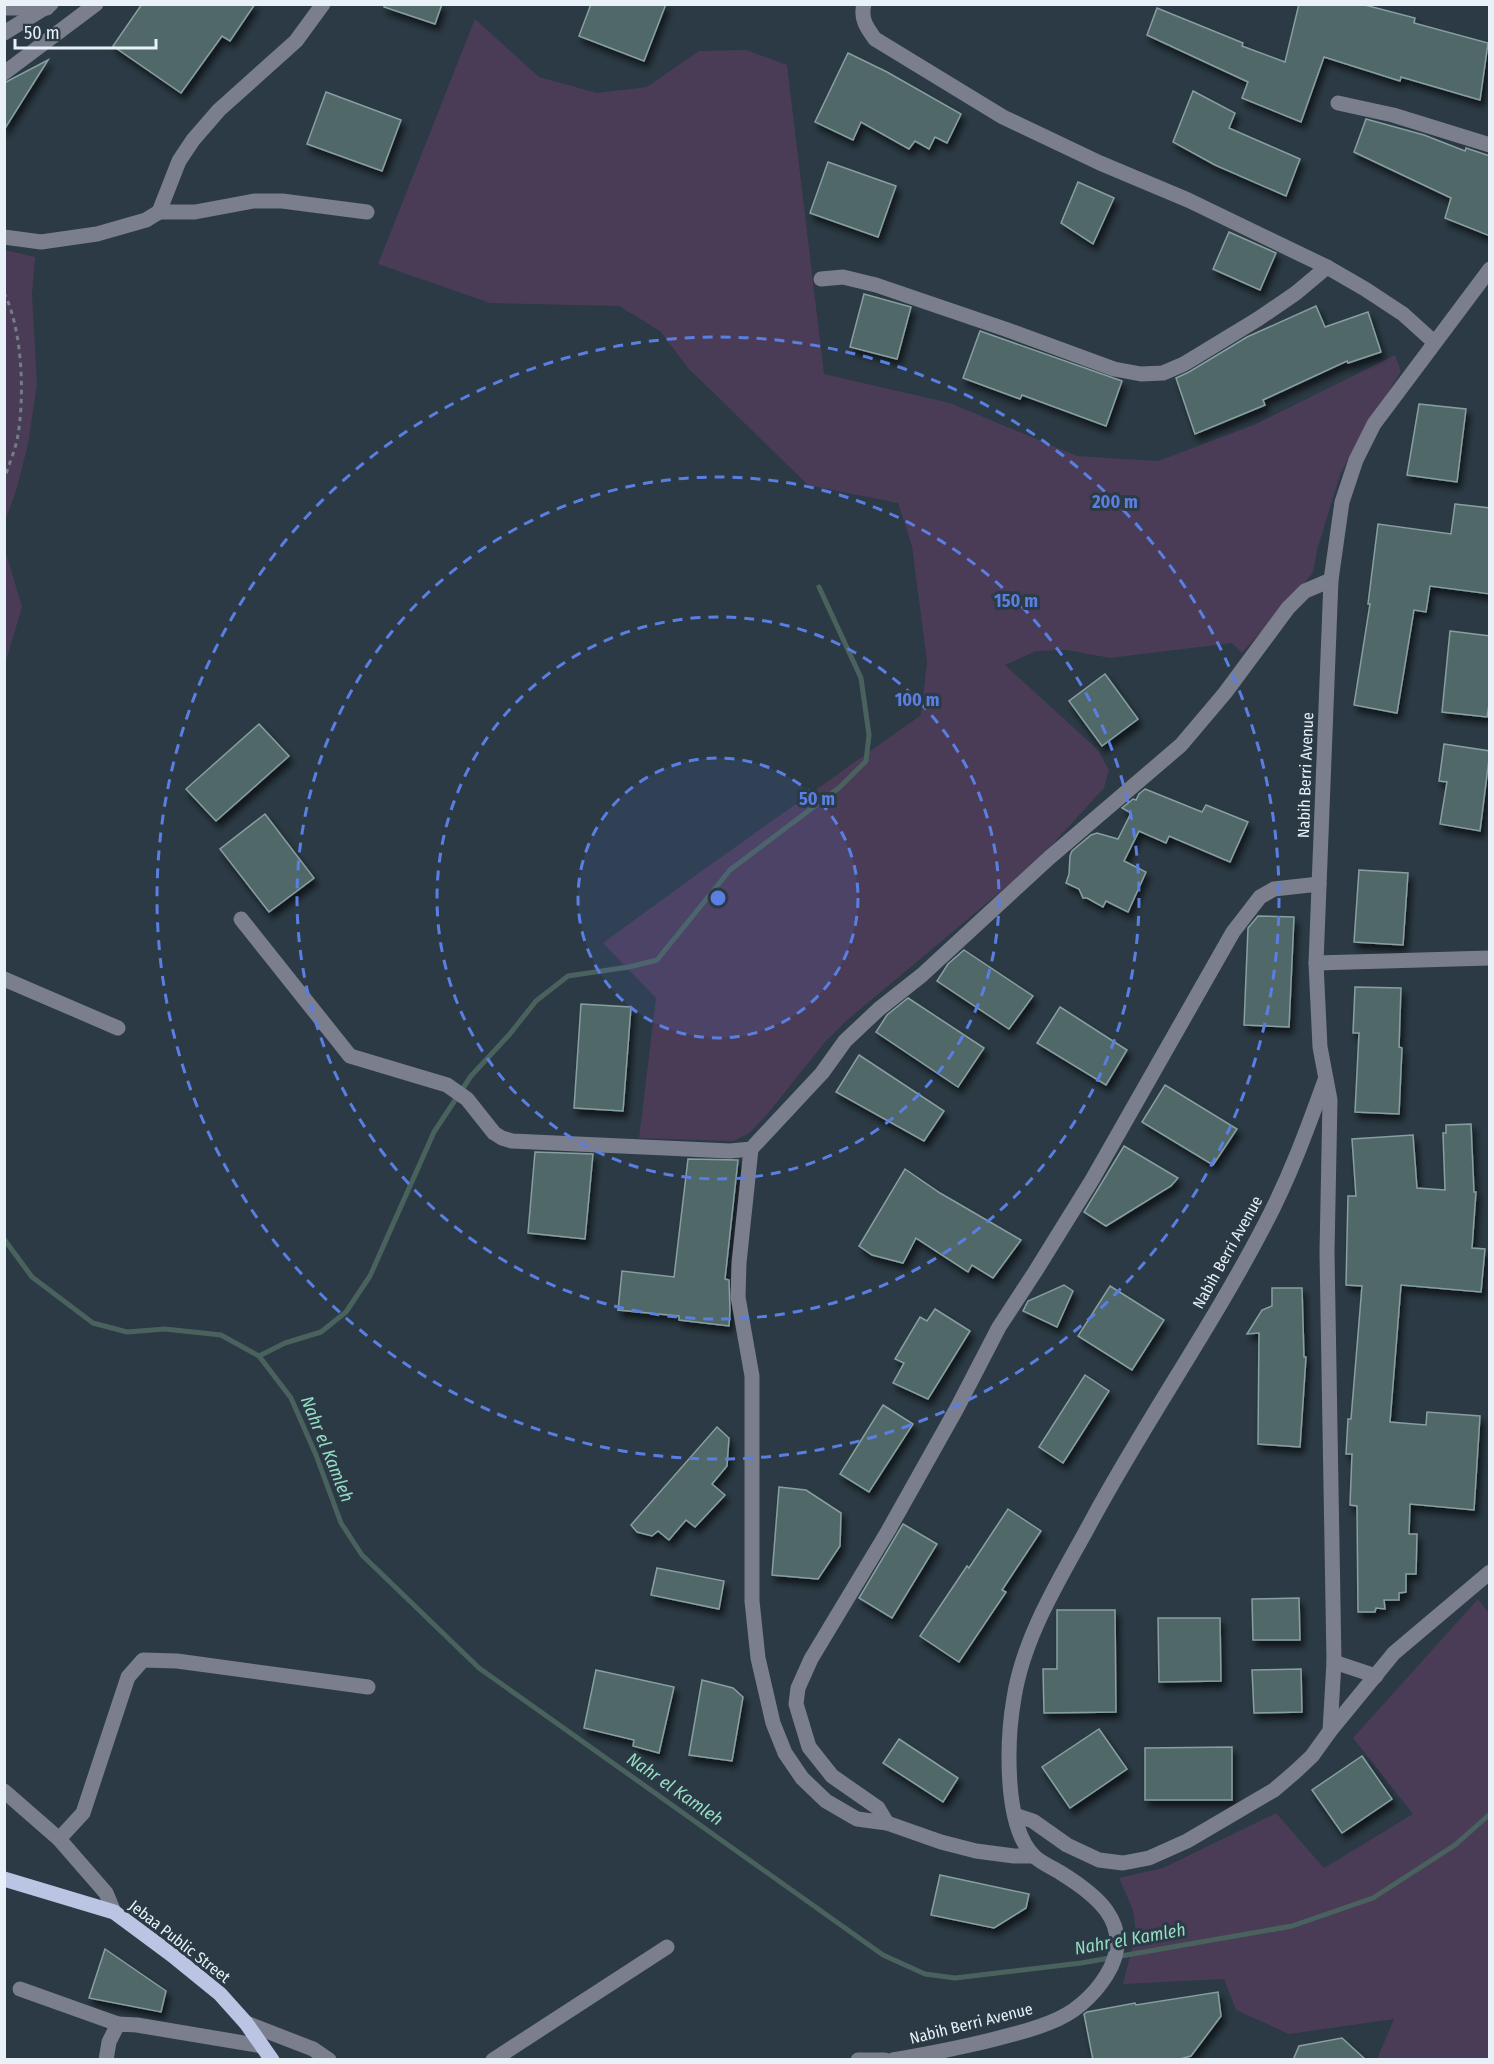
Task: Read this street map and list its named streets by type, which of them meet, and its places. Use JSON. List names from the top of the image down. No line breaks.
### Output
{"streets":{"main road":["Jebaa Public Street"],"street":["Nabih Berri Avenue"]},"water":["Nahr el Kamleh"],"scale_bar":"50 m","rings":["200 m","150 m","100 m","50 m"]}
